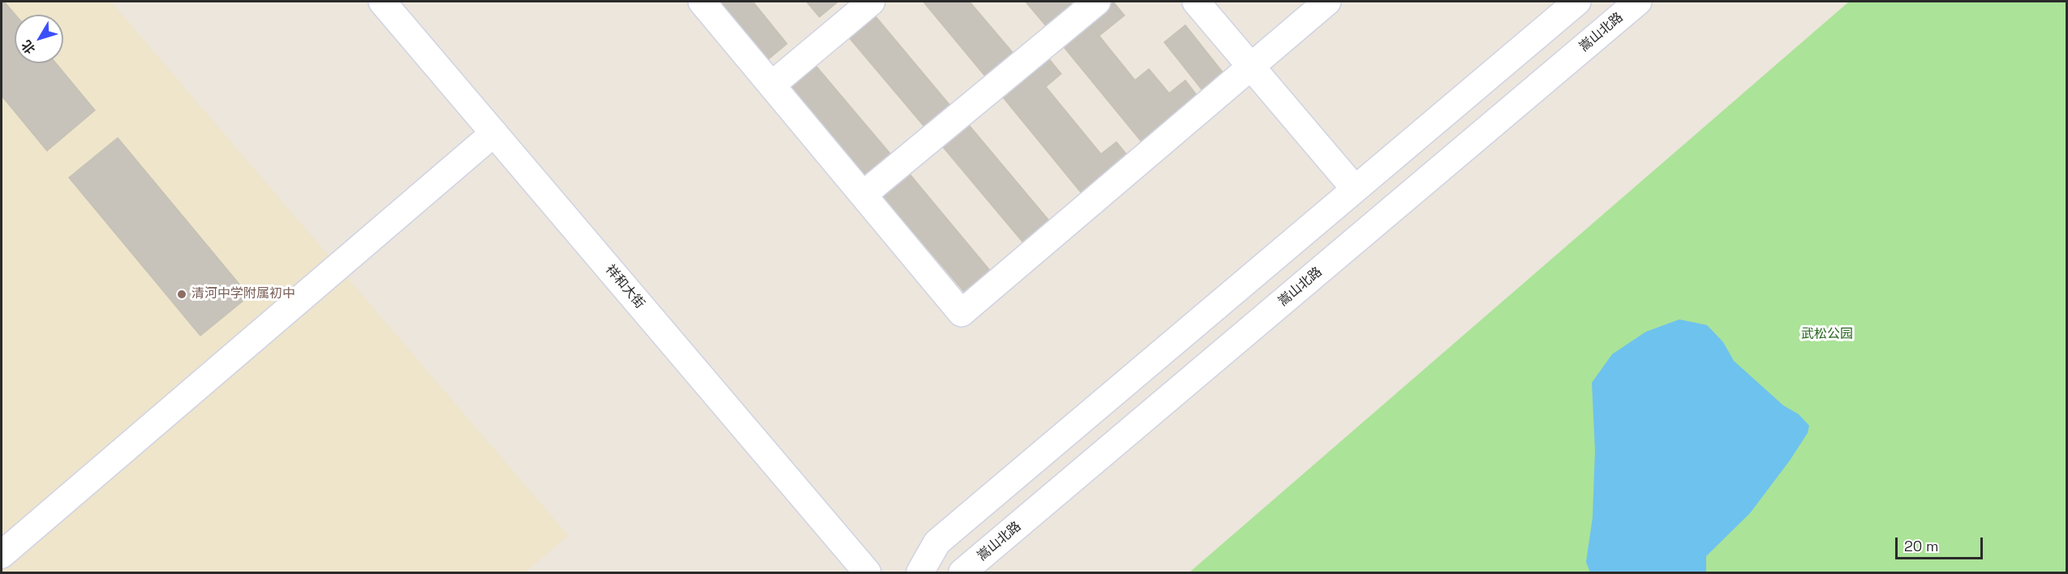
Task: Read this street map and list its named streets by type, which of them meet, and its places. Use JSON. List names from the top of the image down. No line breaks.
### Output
{"streets":{"street":["嵩山北路","祥和大街"]},"parks":["武松公园"],"places":["清河中学附属初中"],"scale_bar":"20 m","north":"bottom left"}
